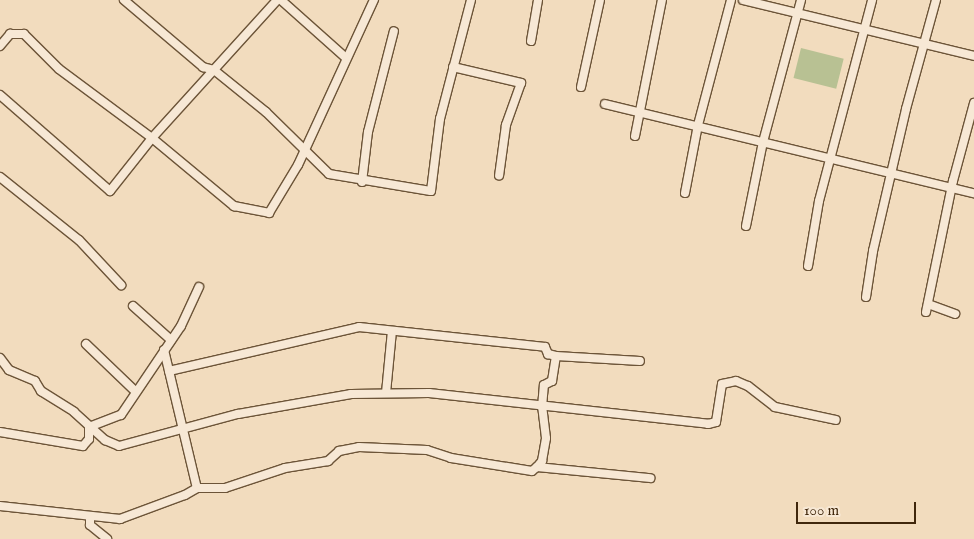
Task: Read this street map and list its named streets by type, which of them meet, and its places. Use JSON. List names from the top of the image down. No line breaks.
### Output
{"scale_bar":"100 m"}
